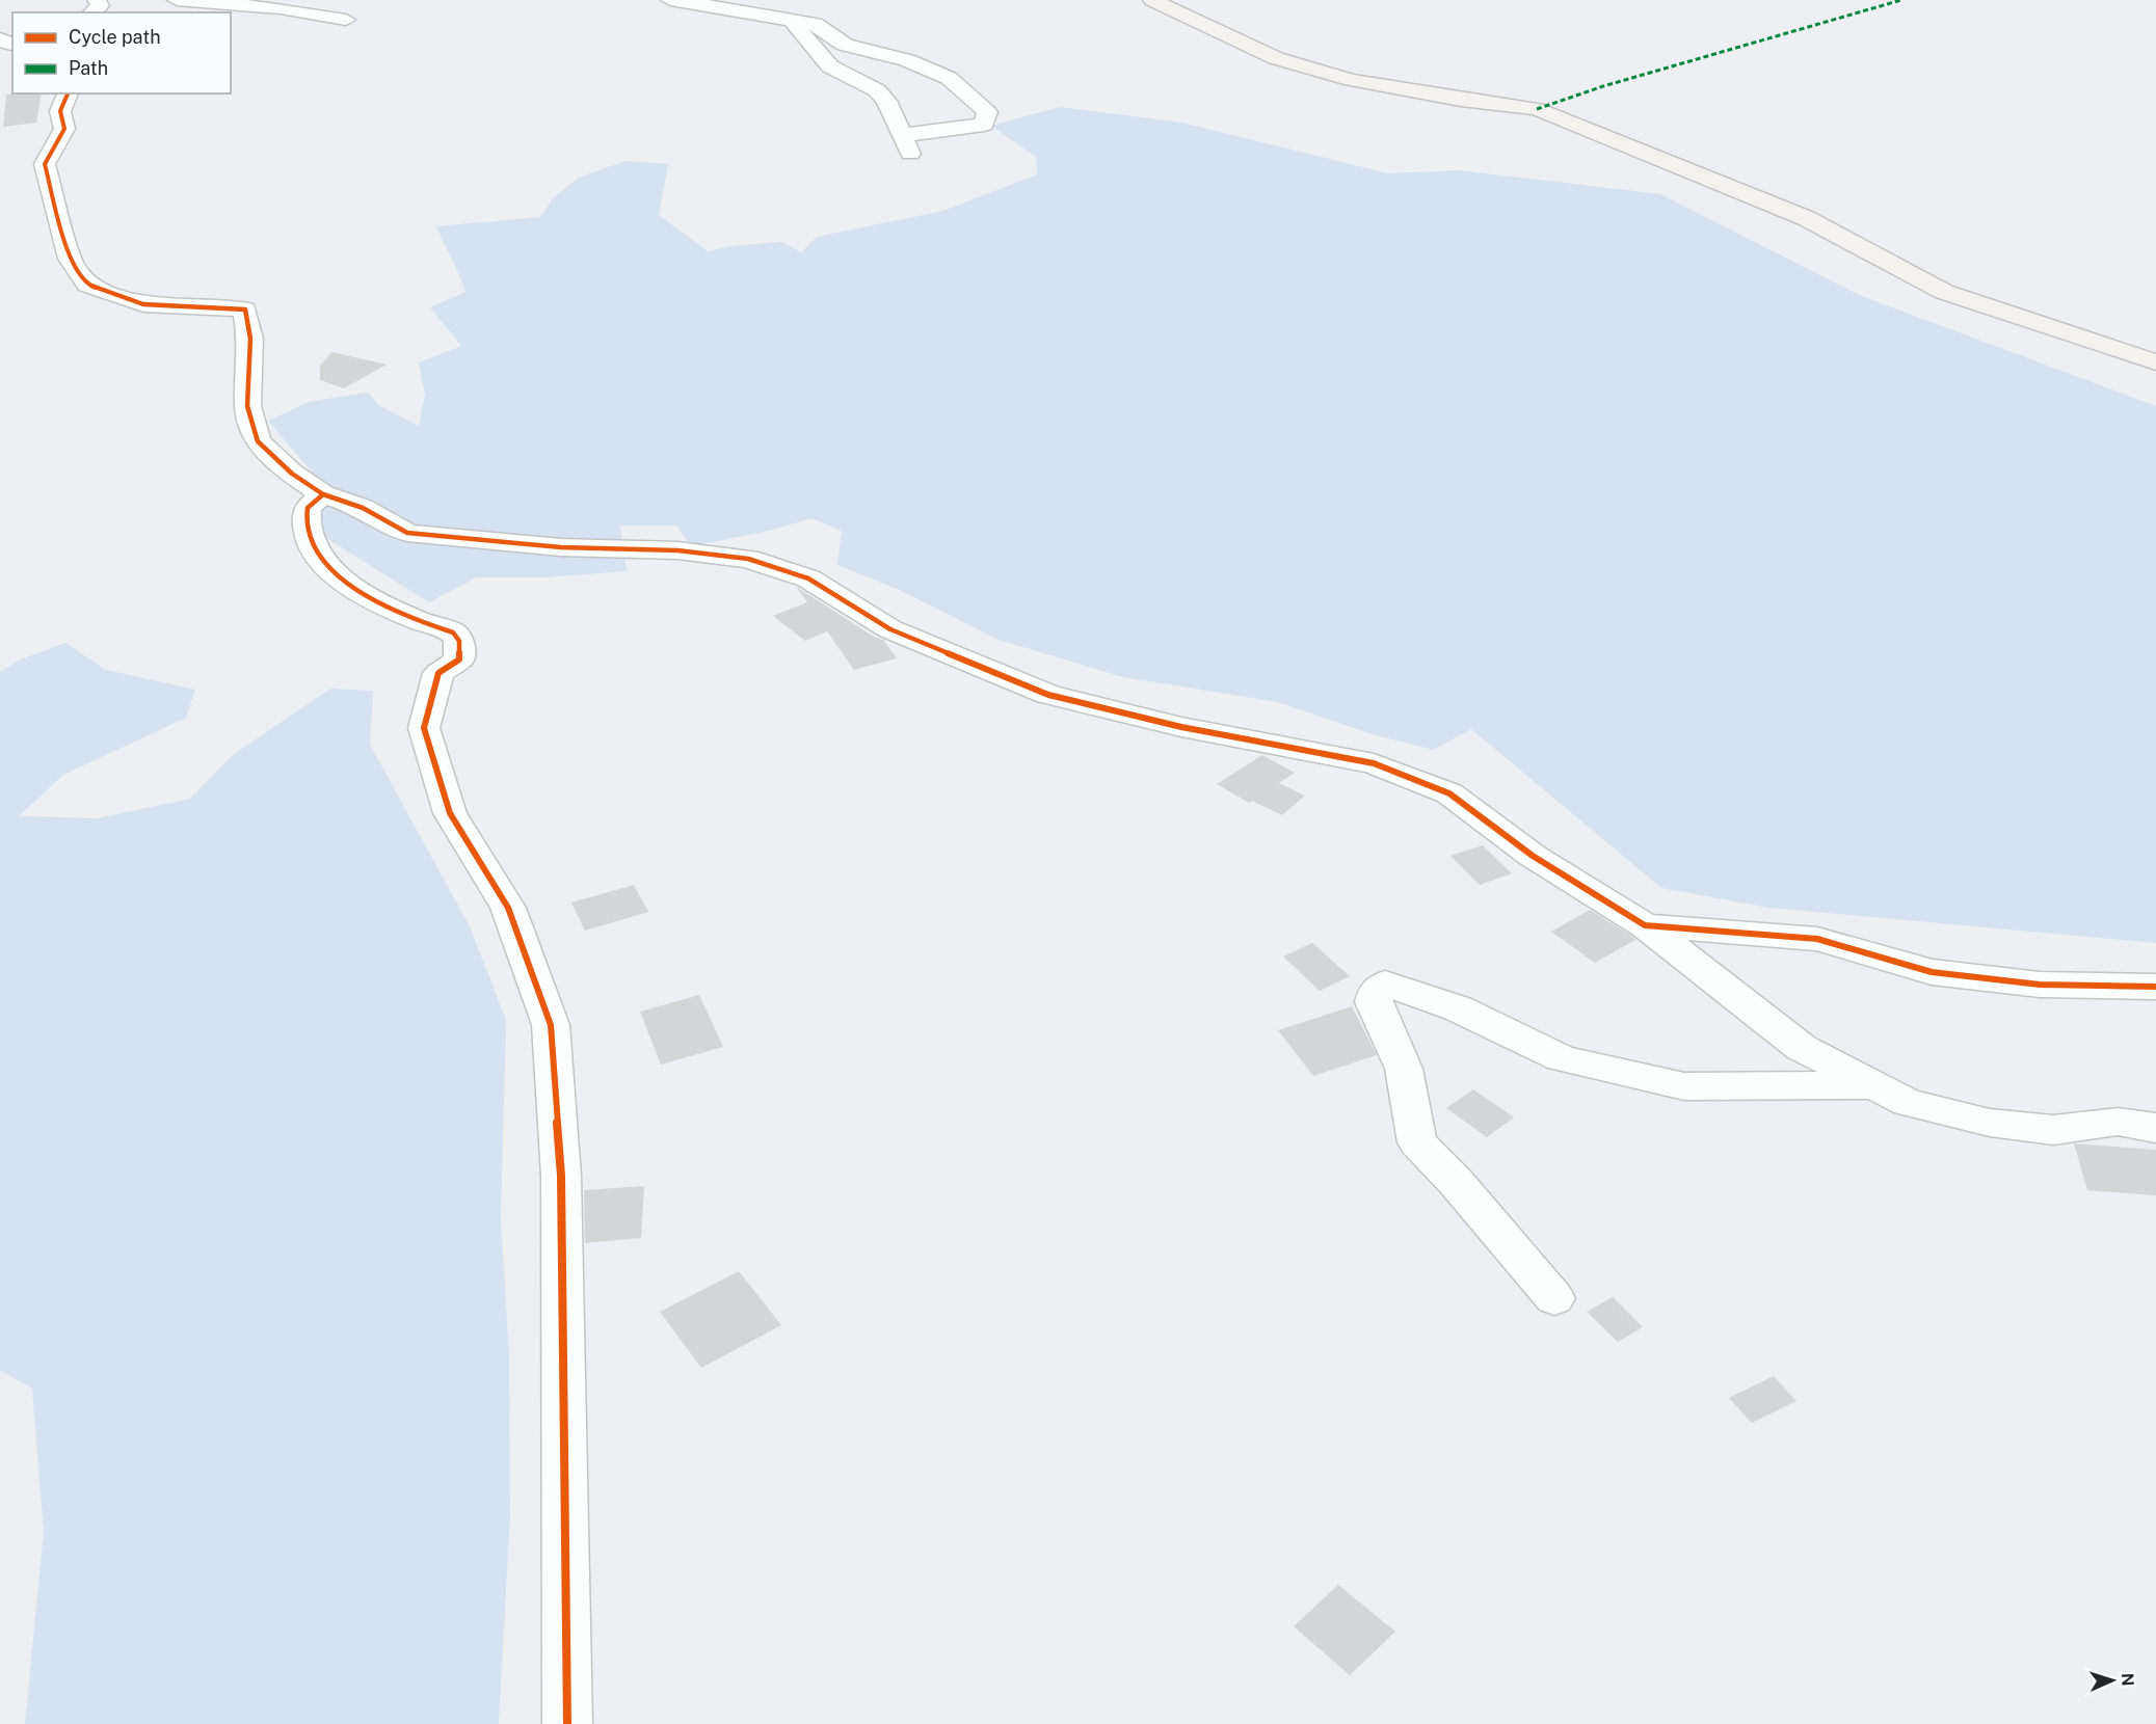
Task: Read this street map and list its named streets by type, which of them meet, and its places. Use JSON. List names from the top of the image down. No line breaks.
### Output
{"legend":["Cycle path","Path"],"north":"right"}
